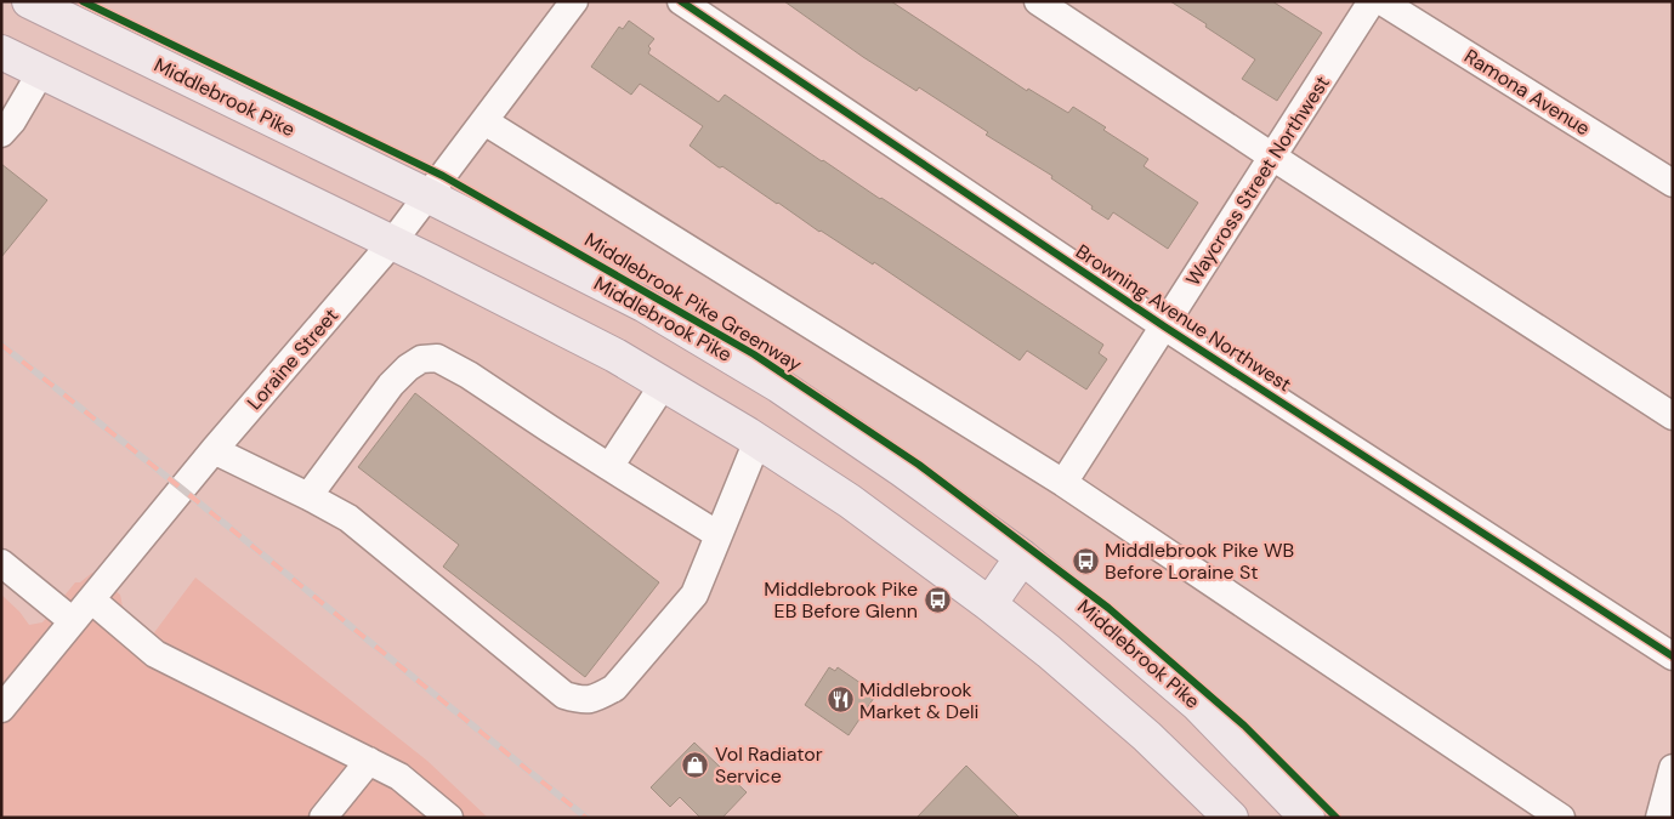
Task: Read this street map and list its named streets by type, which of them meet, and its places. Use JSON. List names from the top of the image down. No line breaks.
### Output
{"streets":{"main road":["Middlebrook Pike"],"street":["Ramona Avenue","Waycross Street Northwest","Browning Avenue Northwest","Loraine Street"],"cycle path":["Middlebrook Pike Greenway"]},"crossings":[["Middlebrook Pike","Loraine Street"],["Waycross Street Northwest","Browning Avenue Northwest"]],"places":{"bus stop":["Middlebrook Pike WB Before Loraine St","Middlebrook Pike EB Before Glenn"],"restaurant":["Middlebrook Market & Deli"],"shop":["Vol Radiator Service"]}}
